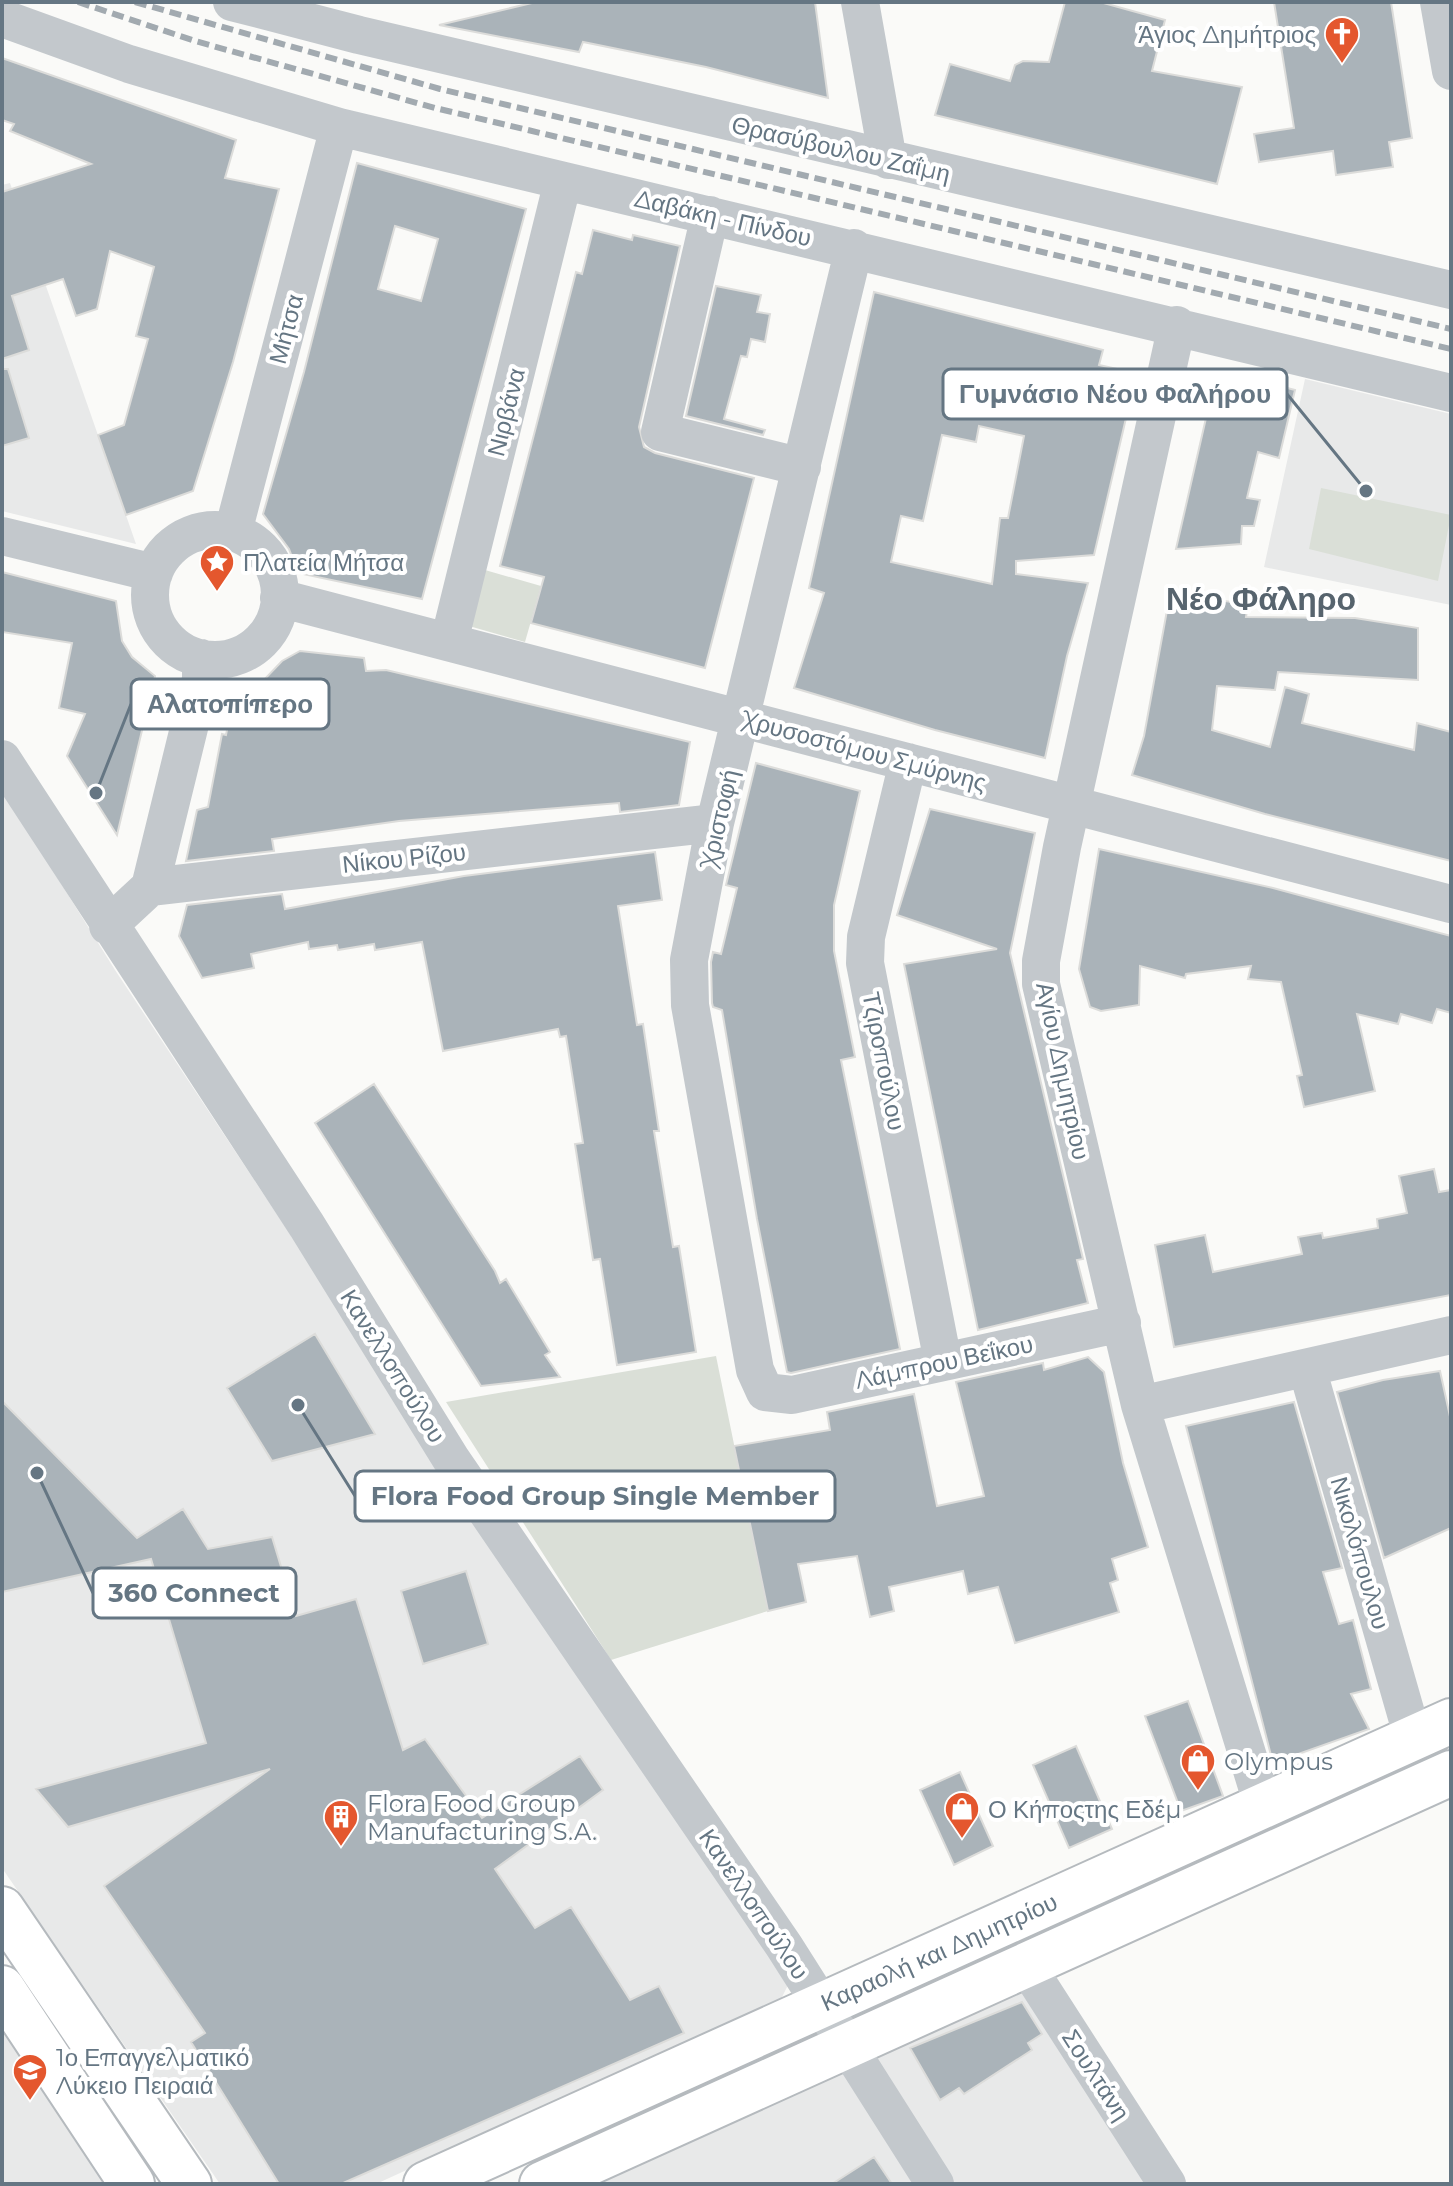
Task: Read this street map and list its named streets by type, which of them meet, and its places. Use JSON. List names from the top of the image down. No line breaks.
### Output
{"streets":{"main road":["Καραολή και Δημητρίου"],"street":["Θρασύβουλου Ζαΐμη","Δαβάκη - Πίνδου","Μήτσα","Νιρβάνα","Χρυσοστόμου Σμύρνης","Χριστοφή","Νίκου Ρίζου","Τζιροπούλου","Αγίου Δημητρίου","Λάμπρου Βεΐκου","Κανελλοπούλου","Νικολόπουλου","Σουλτάνη"]},"crossings":[["Δαβάκη - Πίνδου","Μήτσα"],["Δαβάκη - Πίνδου","Νιρβάνα"],["Δαβάκη - Πίνδου","Χριστοφή"],["Δαβάκη - Πίνδου","Αγίου Δημητρίου"],["Μήτσα","Χρυσοστόμου Σμύρνης"],["Νιρβάνα","Χρυσοστόμου Σμύρνης"],["Χρυσοστόμου Σμύρνης","Χριστοφή"],["Χρυσοστόμου Σμύρνης","Τζιροπούλου"],["Χρυσοστόμου Σμύρνης","Αγίου Δημητρίου"],["Χριστοφή","Νίκου Ρίζου"],["Χριστοφή","Λάμπρου Βεΐκου"],["Τζιροπούλου","Λάμπρου Βεΐκου"],["Αγίου Δημητρίου","Λάμπρου Βεΐκου"],["Αγίου Δημητρίου","Καραολή και Δημητρίου"],["Κανελλοπούλου","Καραολή και Δημητρίου"],["Νικολόπουλου","Καραολή και Δημητρίου"],["Καραολή και Δημητρίου","Σουλτάνη"]],"districts":["Νέο Φάληρο"],"places":{"church":["Άγιος Δημήτριος"],"other":["Γυμνάσιο Νέου Φαλήρου","Αλατοπίπερο","Flora Food Group Single Member","360 Connect"],"place":["Πλατεία Μήτσα"],"shop":["Olympus","Ο Κήποςτης Εδέμ"],"building":["Flora Food Group Manufacturing S.A."],"school or university":["1ο Επαγγελματικό Λύκειο Πειραιά"]}}
